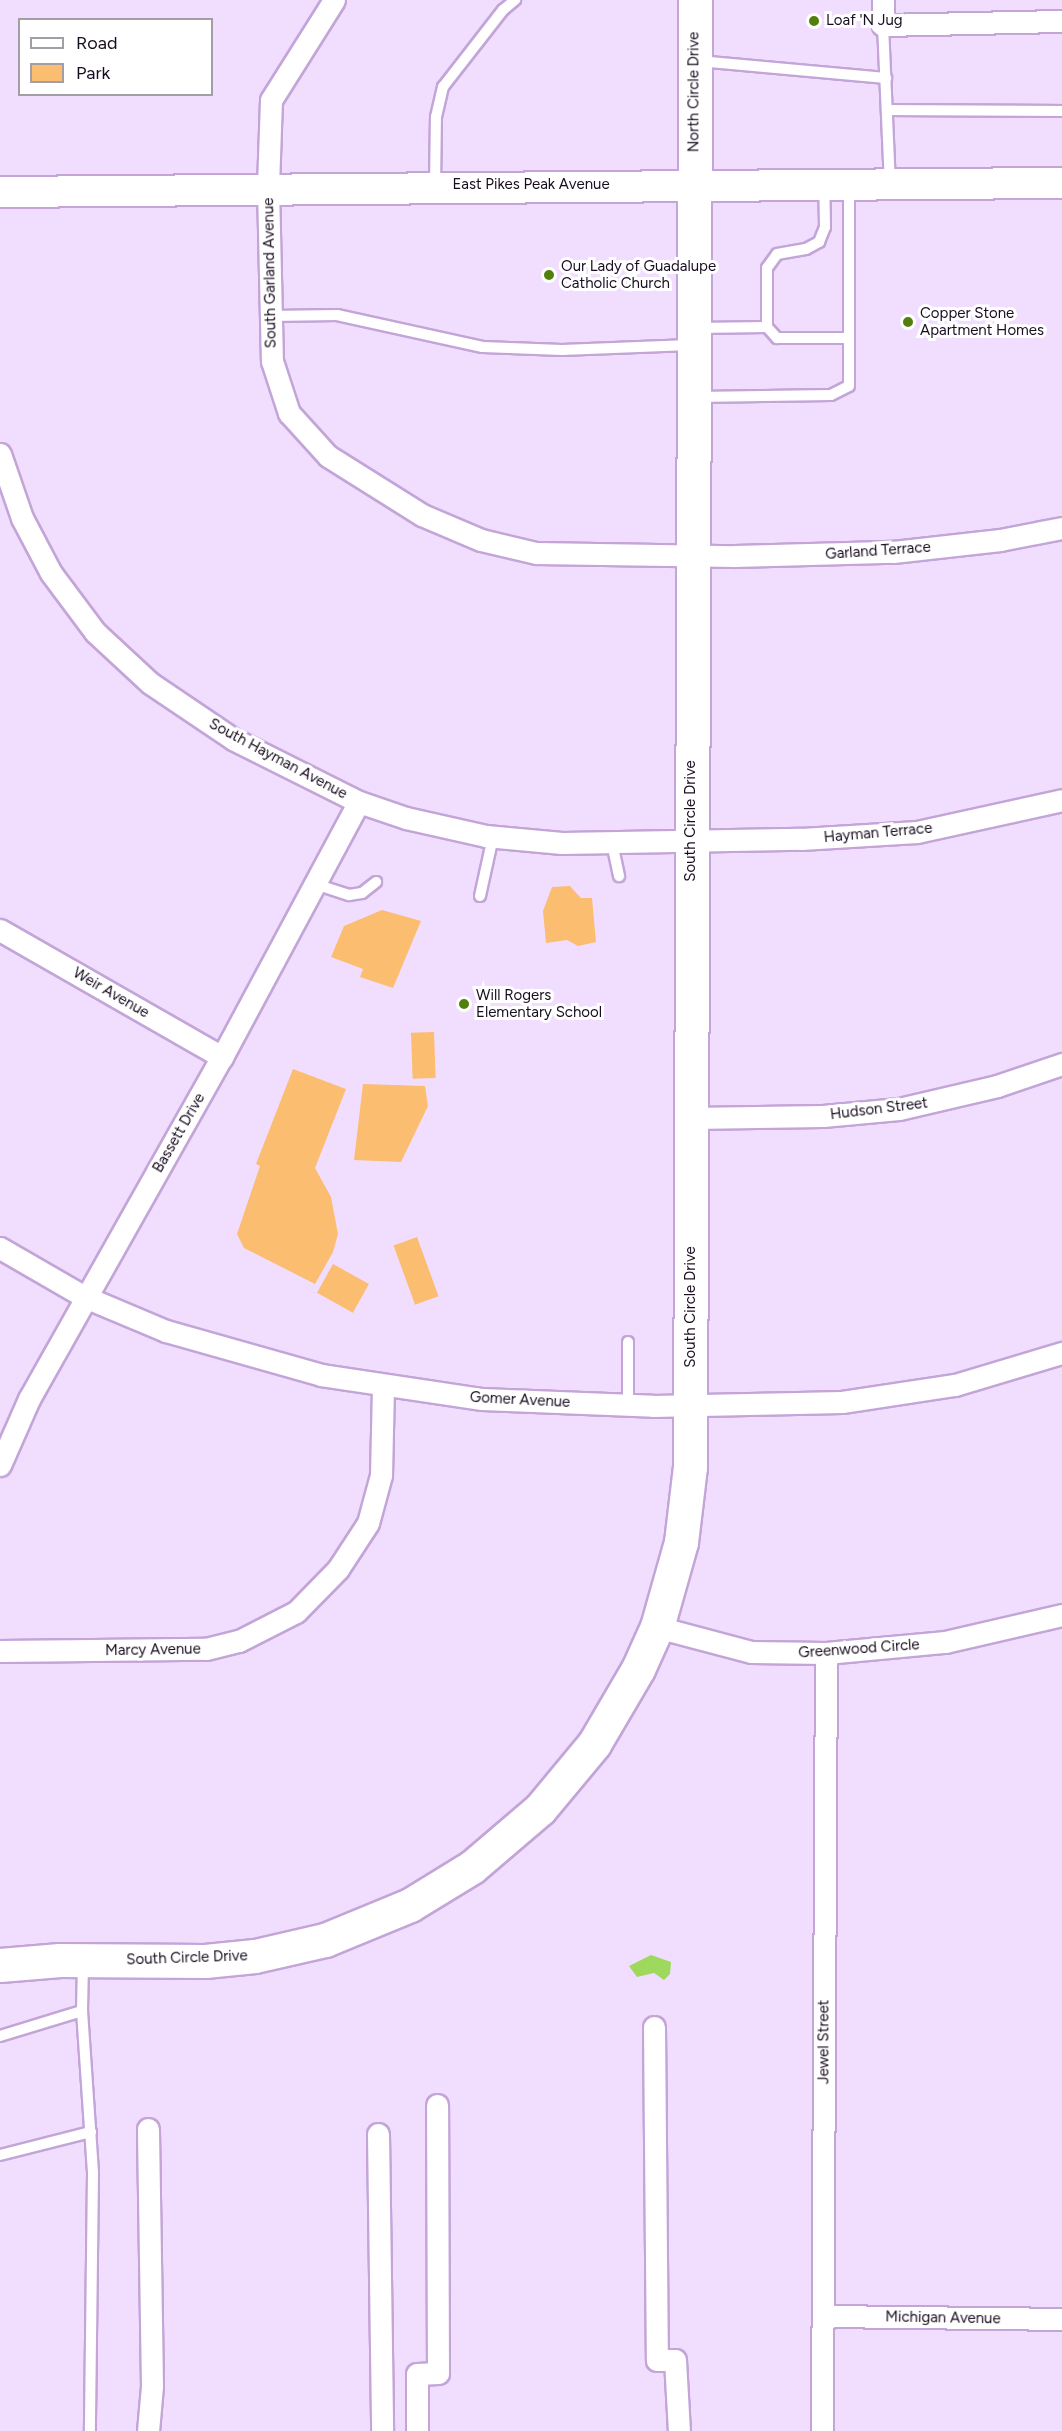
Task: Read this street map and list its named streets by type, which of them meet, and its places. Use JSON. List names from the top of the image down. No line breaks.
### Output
{"streets":{"main road":["North Circle Drive","East Pikes Peak Avenue","South Circle Drive"],"street":["South Garland Avenue","Garland Terrace","South Hayman Avenue","Hayman Terrace","Weir Avenue","Hudson Street","Bassett Drive","Gomer Avenue","Greenwood Circle","Marcy Avenue","Jewel Street","Michigan Avenue"]},"crossings":[["North Circle Drive","East Pikes Peak Avenue"],["North Circle Drive","South Circle Drive"],["East Pikes Peak Avenue","South Garland Avenue"],["East Pikes Peak Avenue","South Circle Drive"],["South Garland Avenue","Garland Terrace"],["South Garland Avenue","South Circle Drive"],["Garland Terrace","South Circle Drive"],["South Hayman Avenue","South Circle Drive"],["South Hayman Avenue","Hayman Terrace"],["South Hayman Avenue","Bassett Drive"],["South Circle Drive","Hayman Terrace"],["South Circle Drive","Hudson Street"],["South Circle Drive","Gomer Avenue"],["South Circle Drive","Greenwood Circle"],["Weir Avenue","Bassett Drive"],["Bassett Drive","Gomer Avenue"],["Gomer Avenue","Marcy Avenue"],["Greenwood Circle","Jewel Street"],["Jewel Street","Michigan Avenue"]],"places":["Loaf 'N Jug","Our Lady of Guadalupe Catholic Church","Copper Stone Apartment Homes","Will Rogers Elementary School"],"legend":["Road","Park"]}
